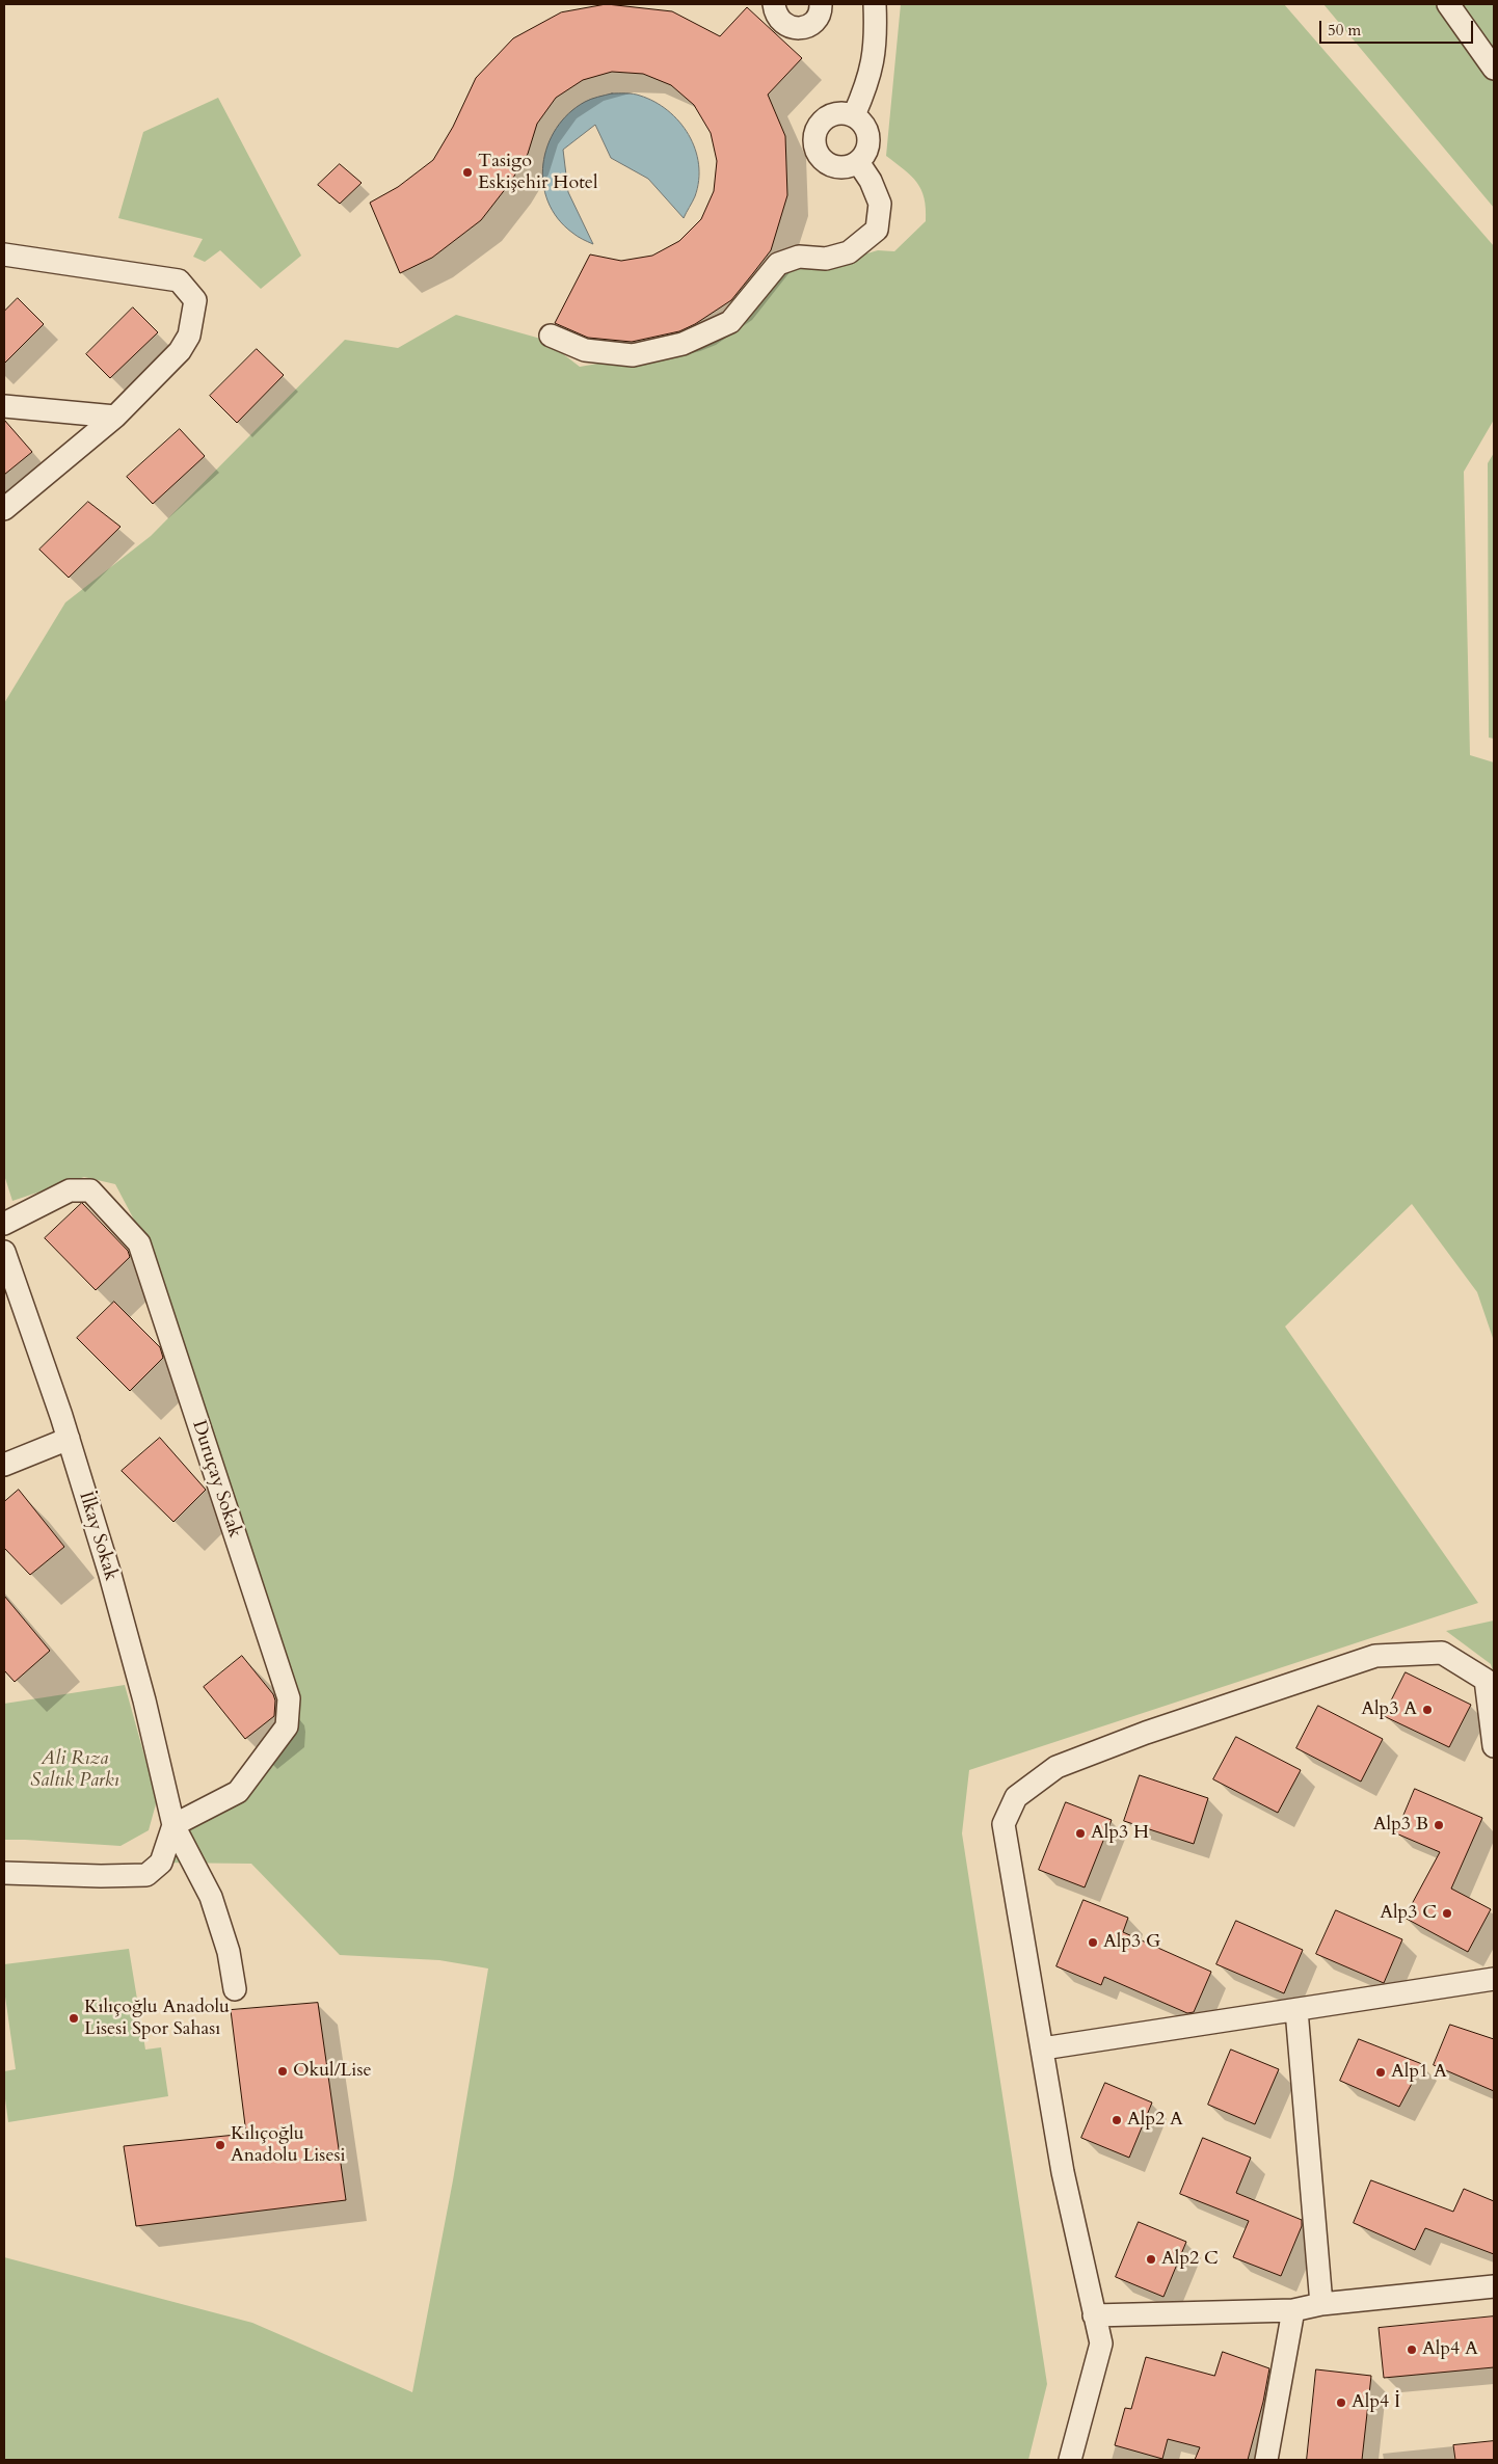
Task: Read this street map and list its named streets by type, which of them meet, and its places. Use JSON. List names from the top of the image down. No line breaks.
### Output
{"streets":{"street":["Duruçay Sokak","İlkay Sokak"]},"crossings":[["Duruçay Sokak","İlkay Sokak"]],"parks":["Ali Rıza Saltık Parkı"],"places":["Tasigo Eskişehir Hotel","Alp3 A","Alp3 B","Alp3 H","Alp3 C","Alp3 G","Kılıçoğlu Anadolu Lisesi Spor Sahası","Okul/Lise","Alp1 A","Alp2 A","Kılıçoğlu Anadolu Lisesi","Alp2 C","Alp4 A","Alp4 İ"],"scale_bar":"50 m"}
